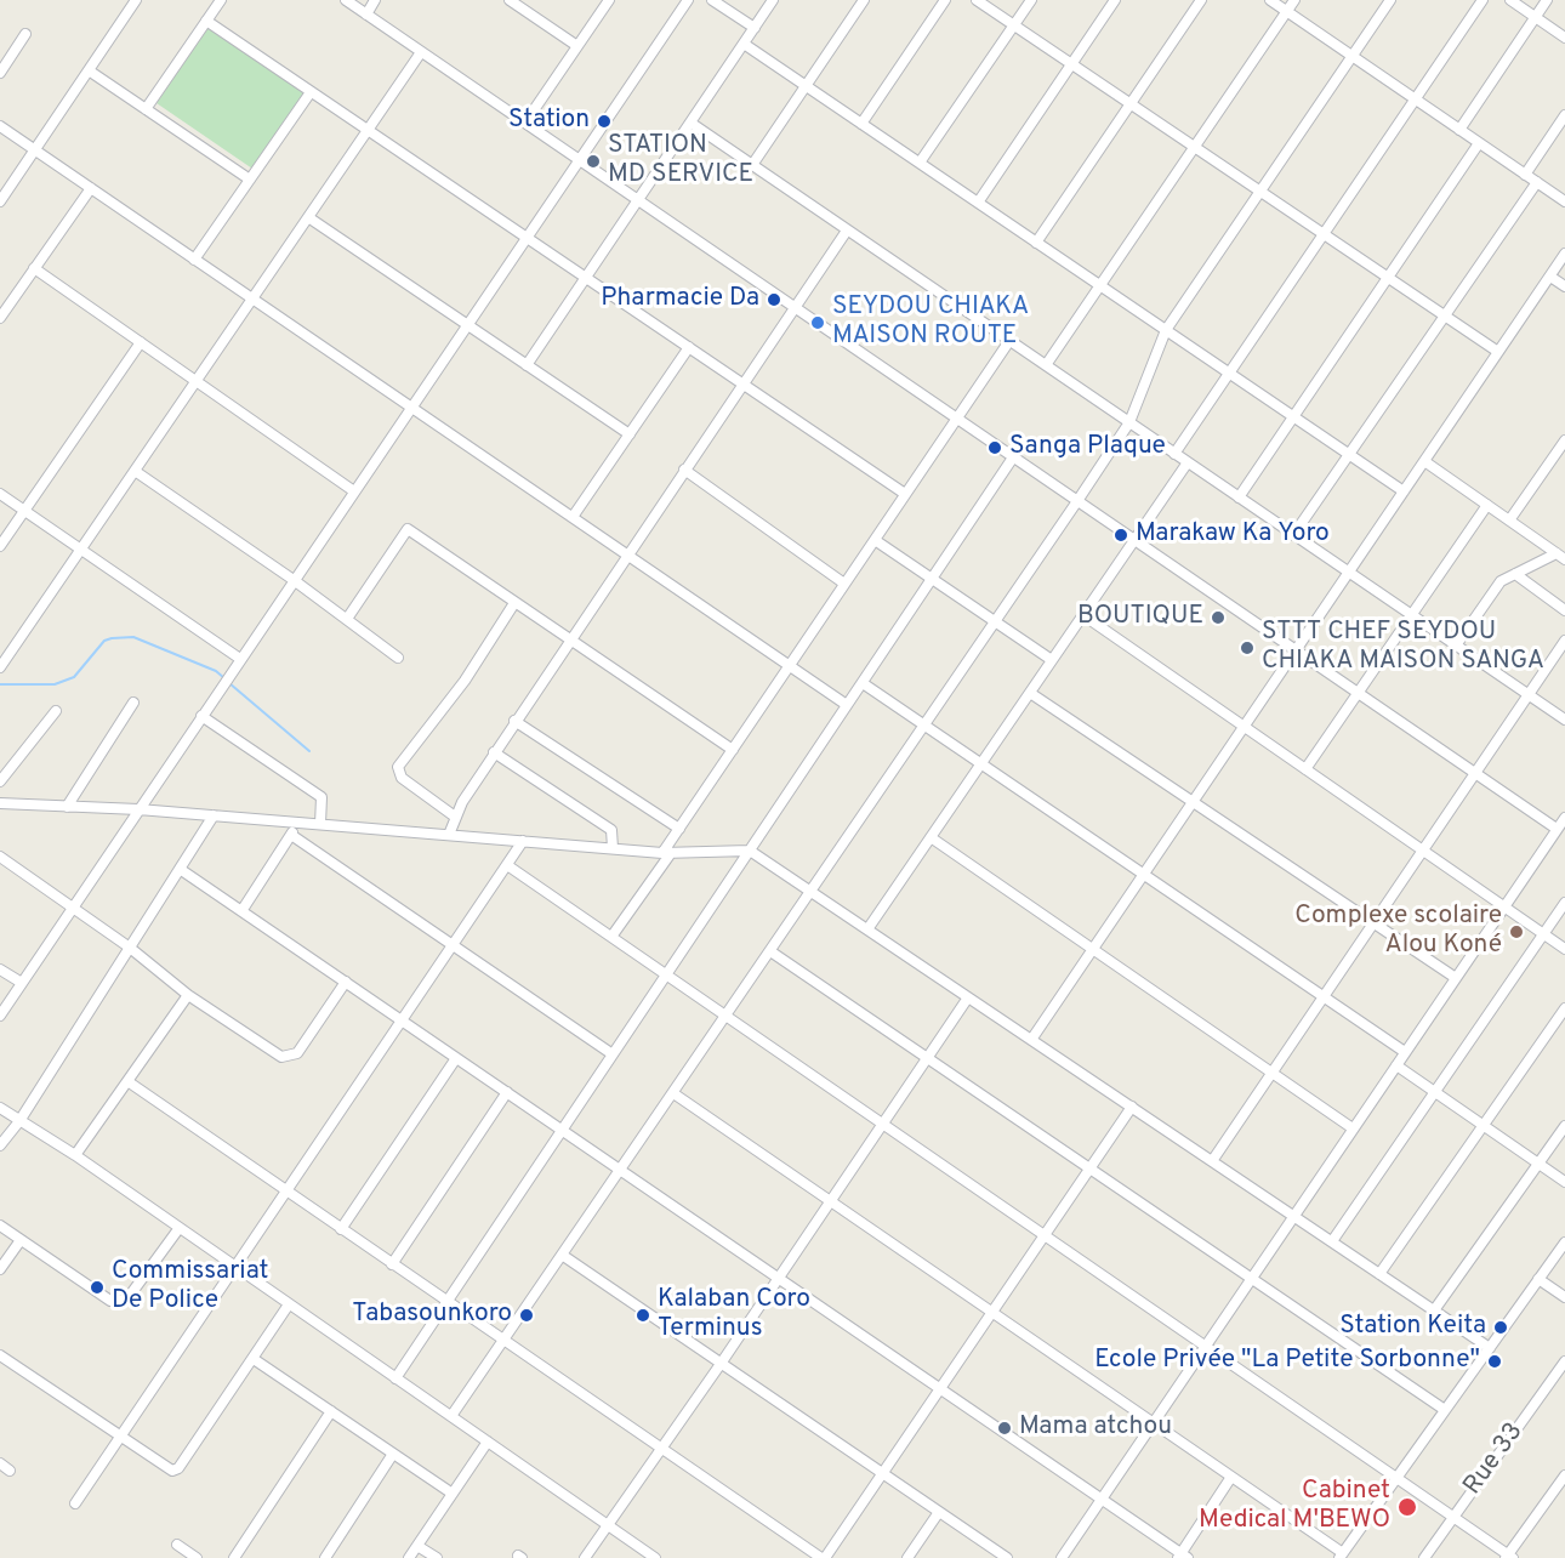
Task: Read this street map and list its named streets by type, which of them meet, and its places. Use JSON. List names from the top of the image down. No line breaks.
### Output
{"streets":{"street":["Rue 33"]},"places":["Station","STATION MD SERVICE","Pharmacie Da","SEYDOU CHIAKA MAISON ROUTE","Sanga Plaque","Marakaw Ka Yoro","BOUTIQUE","STTT CHEF SEYDOU CHIAKA MAISON SANGA","Complexe scolaire Alou Koné","Commissariat De Police","Tabasounkoro","Kalaban Coro Terminus","Station Keita","Ecole Privée \"La Petite Sorbonne\"","Mama atchou","Cabinet Medical M'BEWO"]}
